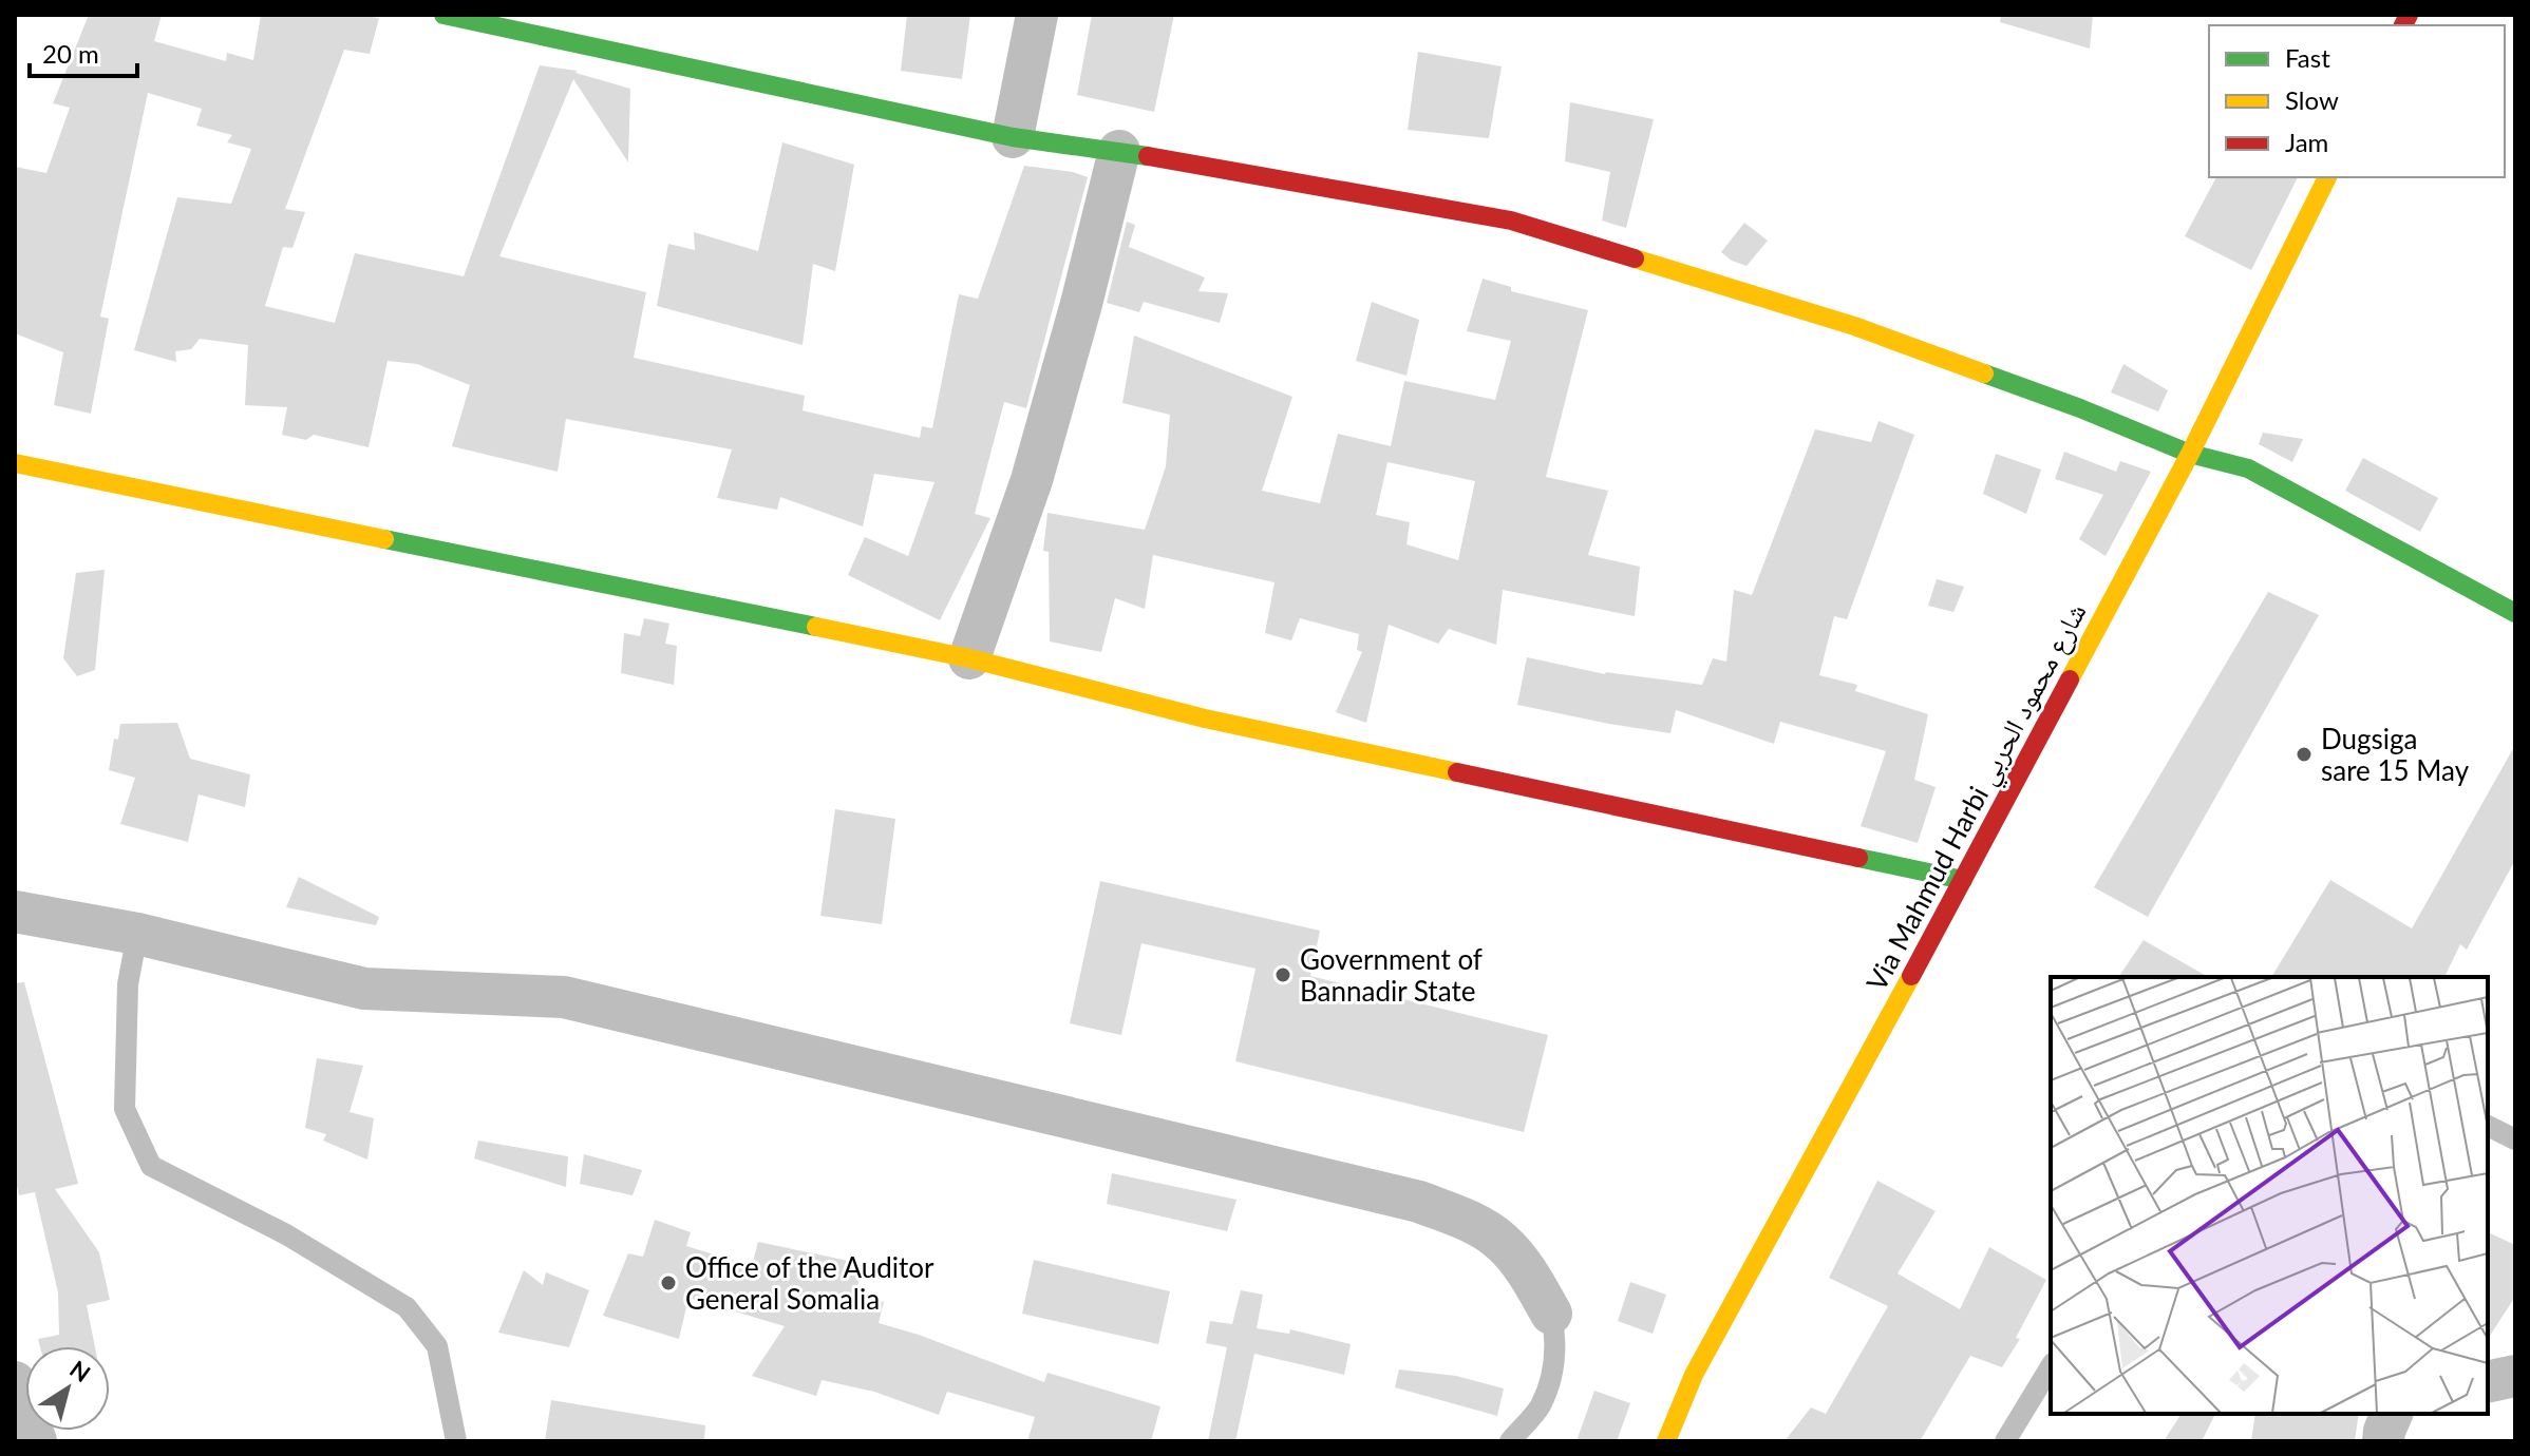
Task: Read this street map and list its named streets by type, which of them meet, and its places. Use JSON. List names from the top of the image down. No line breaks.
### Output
{"streets":{"street":["Via Mahmud Harbi شارع محمود الحربي"]},"places":["Dugsiga sare 15 May","Government of Bannadir State","Office of the Auditor General Somalia"],"legend":["Fast","Slow","Jam"],"scale_bar":"20 m","north":"top right"}
